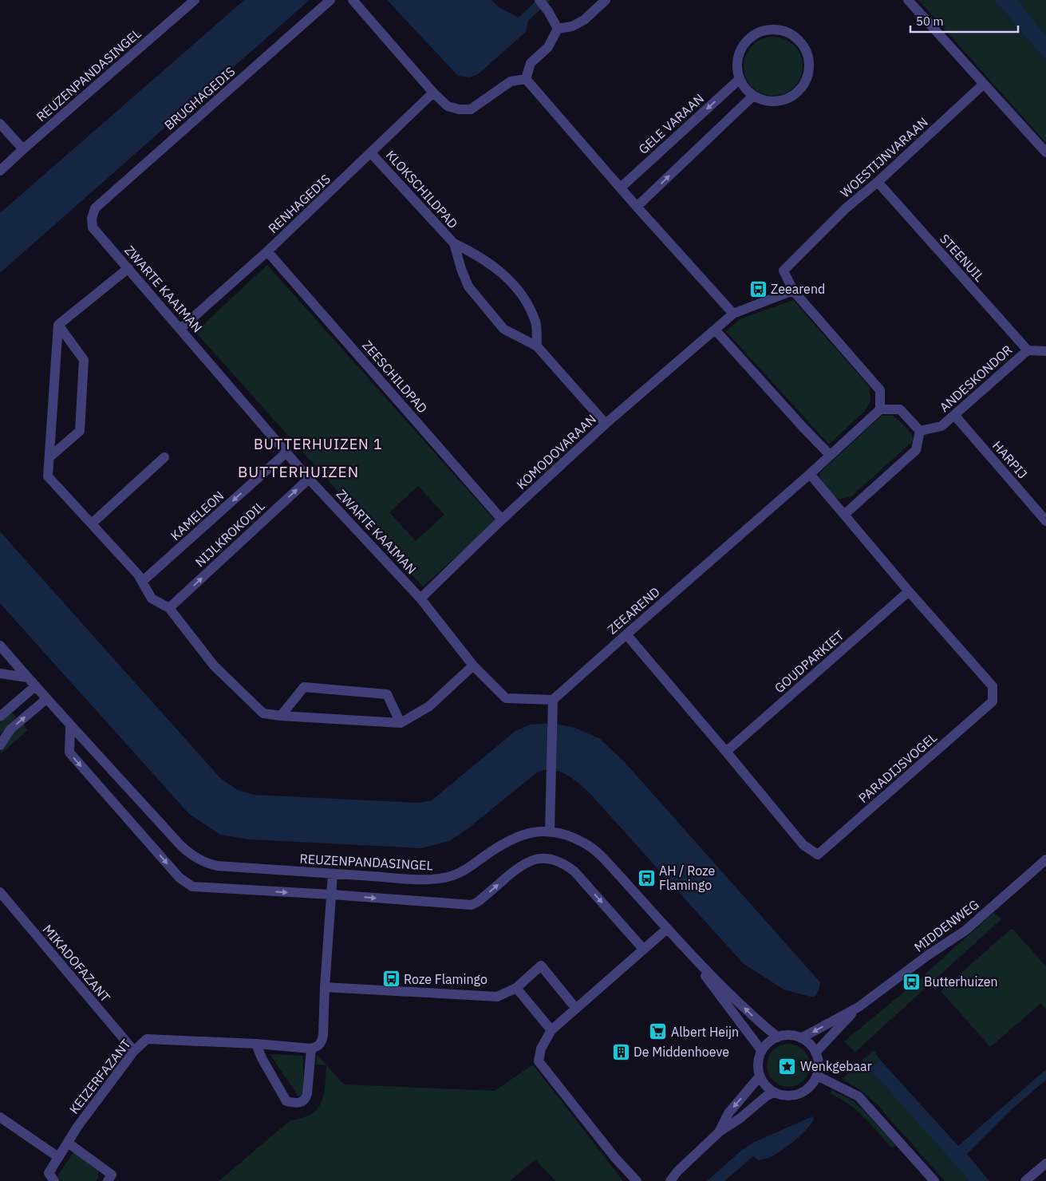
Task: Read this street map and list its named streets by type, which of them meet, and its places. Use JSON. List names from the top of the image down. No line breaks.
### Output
{"streets":{"street":["REUZENPANDASINGEL","BRUGHAGEDIS","GELE VARAAN","WOESTIJNVARAAN","KLOKSCHILDPAD","RENHAGEDIS","STEENUIL","ZWARTE KAAIMAN","ZEESCHILDPAD","ANDESKONDOR","KOMODOVARAAN","HARPIJ","KAMELEON","NIJLKROKODIL","ZEEAREND","GOUDPARKIET","PARADIJSVOGEL","MIDDENWEG","MIKADOFAZANT","KEIZERFAZANT"]},"crossings":[["REUZENPANDASINGEL","MIDDENWEG"],["BRUGHAGEDIS","ZWARTE KAAIMAN"],["WOESTIJNVARAAN","STEENUIL"],["KLOKSCHILDPAD","RENHAGEDIS"],["KLOKSCHILDPAD","KOMODOVARAAN"],["RENHAGEDIS","ZWARTE KAAIMAN"],["RENHAGEDIS","ZEESCHILDPAD"],["STEENUIL","ANDESKONDOR"],["ZWARTE KAAIMAN","KOMODOVARAAN"],["ZWARTE KAAIMAN","KAMELEON"],["ZWARTE KAAIMAN","NIJLKROKODIL"],["ZWARTE KAAIMAN","ZEEAREND"],["ZEESCHILDPAD","KOMODOVARAAN"],["ANDESKONDOR","HARPIJ"],["ZEEAREND","PARADIJSVOGEL"],["GOUDPARKIET","PARADIJSVOGEL"],["MIKADOFAZANT","KEIZERFAZANT"]],"one_way":["NIJLKROKODIL"],"districts":["BUTTERHUIZEN 1","BUTTERHUIZEN"],"places":{"bus stop":["Zeearend","AH / Roze Flamingo","Roze Flamingo","Butterhuizen"],"supermarket":["Albert Heijn"],"building":["De Middenhoeve"],"place":["Wenkgebaar"]},"scale_bar":"50 m"}
